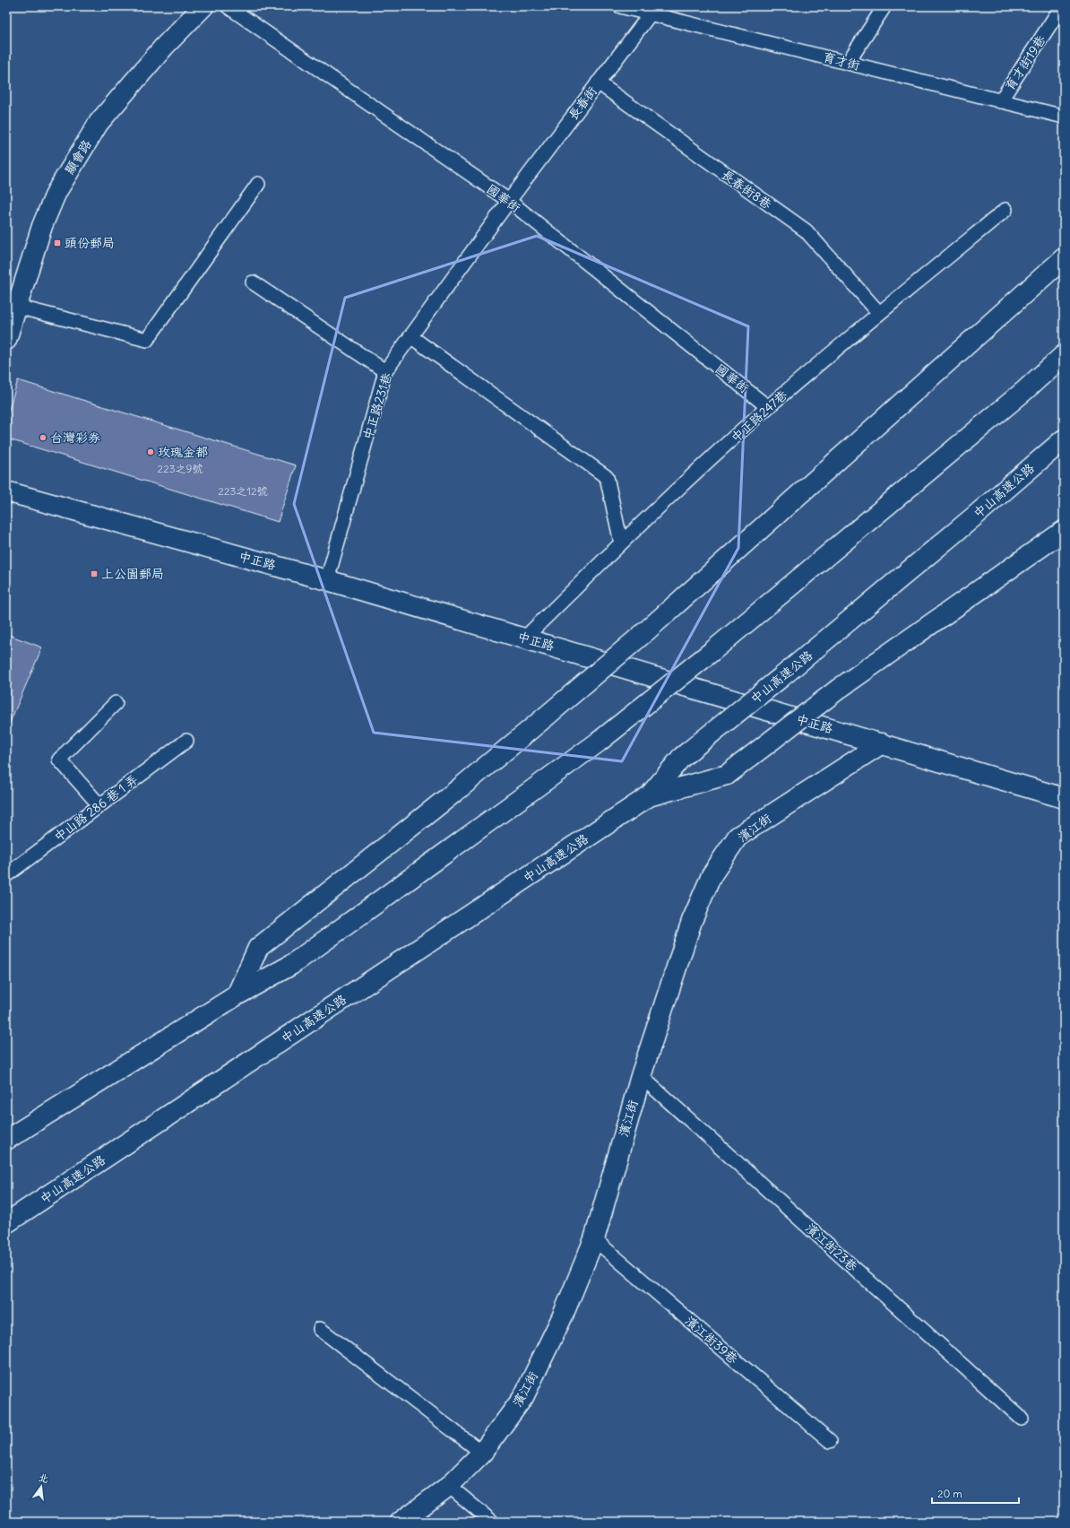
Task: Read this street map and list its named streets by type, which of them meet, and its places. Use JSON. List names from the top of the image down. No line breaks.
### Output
{"streets":{"main road":["顯會路","中山高速公路","中正路","濱江街"],"lane":["育才街","育才街19巷","長春街","長春街8巷","國華街","中正路231巷","中正路247巷","中山路 286 巷 1 弄","濱江街23巷","濱江街39巷"]},"crossings":[["育才街","育才街19巷"],["育才街","長春街"],["長春街","長春街8巷"],["長春街","國華街"],["長春街","中正路231巷"],["長春街8巷","中正路247巷"],["國華街","中正路231巷"],["國華街","中正路247巷"],["中正路231巷","中正路"],["中正路247巷","中正路"],["中正路","濱江街"],["濱江街","濱江街23巷"],["濱江街","濱江街39巷"]],"places":{"transit":["頭份郵局","上公園郵局"],"other":["台灣彩券","玫瑰金都"]},"house_numbers":["223之9號","223之12號"],"scale_bar":"20 m","north":"top"}
